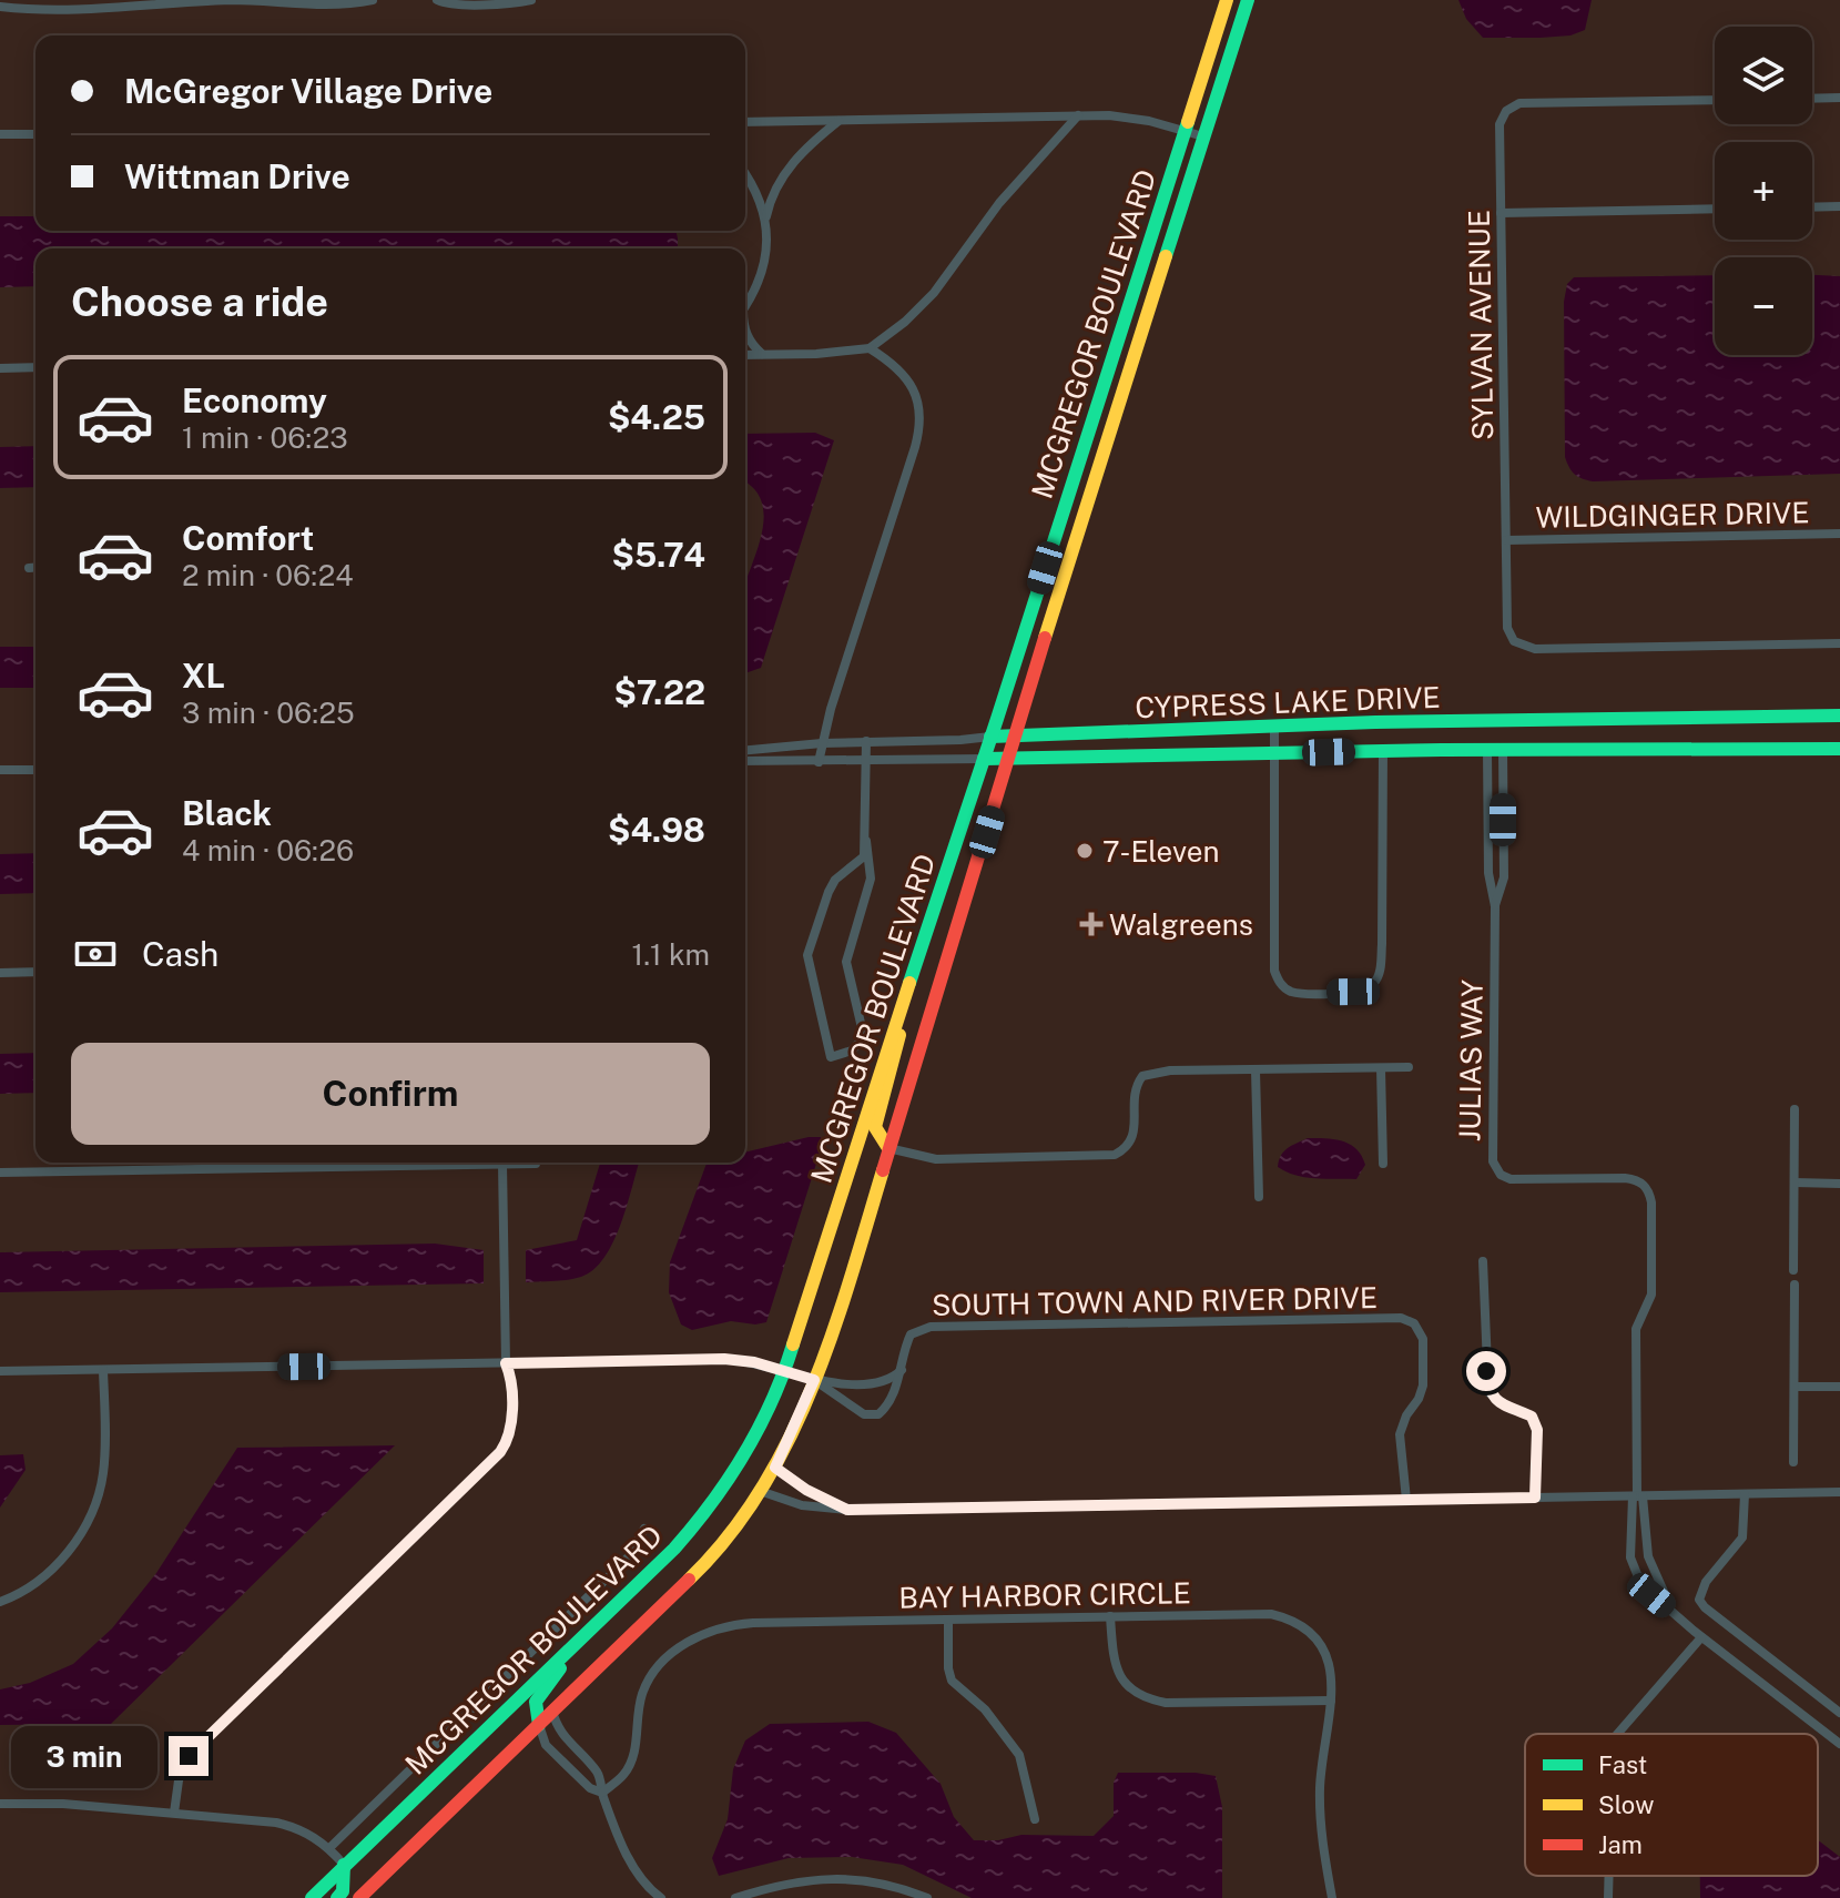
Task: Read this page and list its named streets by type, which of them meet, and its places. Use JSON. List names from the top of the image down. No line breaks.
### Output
{"streets":{"main road":["MCGREGOR BOULEVARD","CYPRESS LAKE DRIVE"],"street":["SYLVAN AVENUE","WILDGINGER DRIVE","JULIAS WAY","SOUTH TOWN AND RIVER DRIVE","BAY HARBOR CIRCLE"]},"crossings":[["SYLVAN AVENUE","WILDGINGER DRIVE"],["MCGREGOR BOULEVARD","CYPRESS LAKE DRIVE"],["CYPRESS LAKE DRIVE","JULIAS WAY"]],"places":{"other":["7-Eleven"],"health":["Walgreens"]},"legend":["Fast","Slow","Jam"],"page":{"map_buttons":["+","−"],"banner":["McGregor Village Drive","Wittman Drive"],"heading":"Choose a ride","list":[{"name":"Economy","note":"1 min · 06:23","value":"$4.25"},{"name":"Comfort","note":"2 min · 06:24","value":"$5.74"},{"name":"XL","note":"3 min · 06:25","value":"$7.22"},{"name":"Black","note":"4 min · 06:26","value":"$4.98"}],"pay":["Cash","1.1 km"],"buttons":"Confirm","bubble":"3 min"}}
